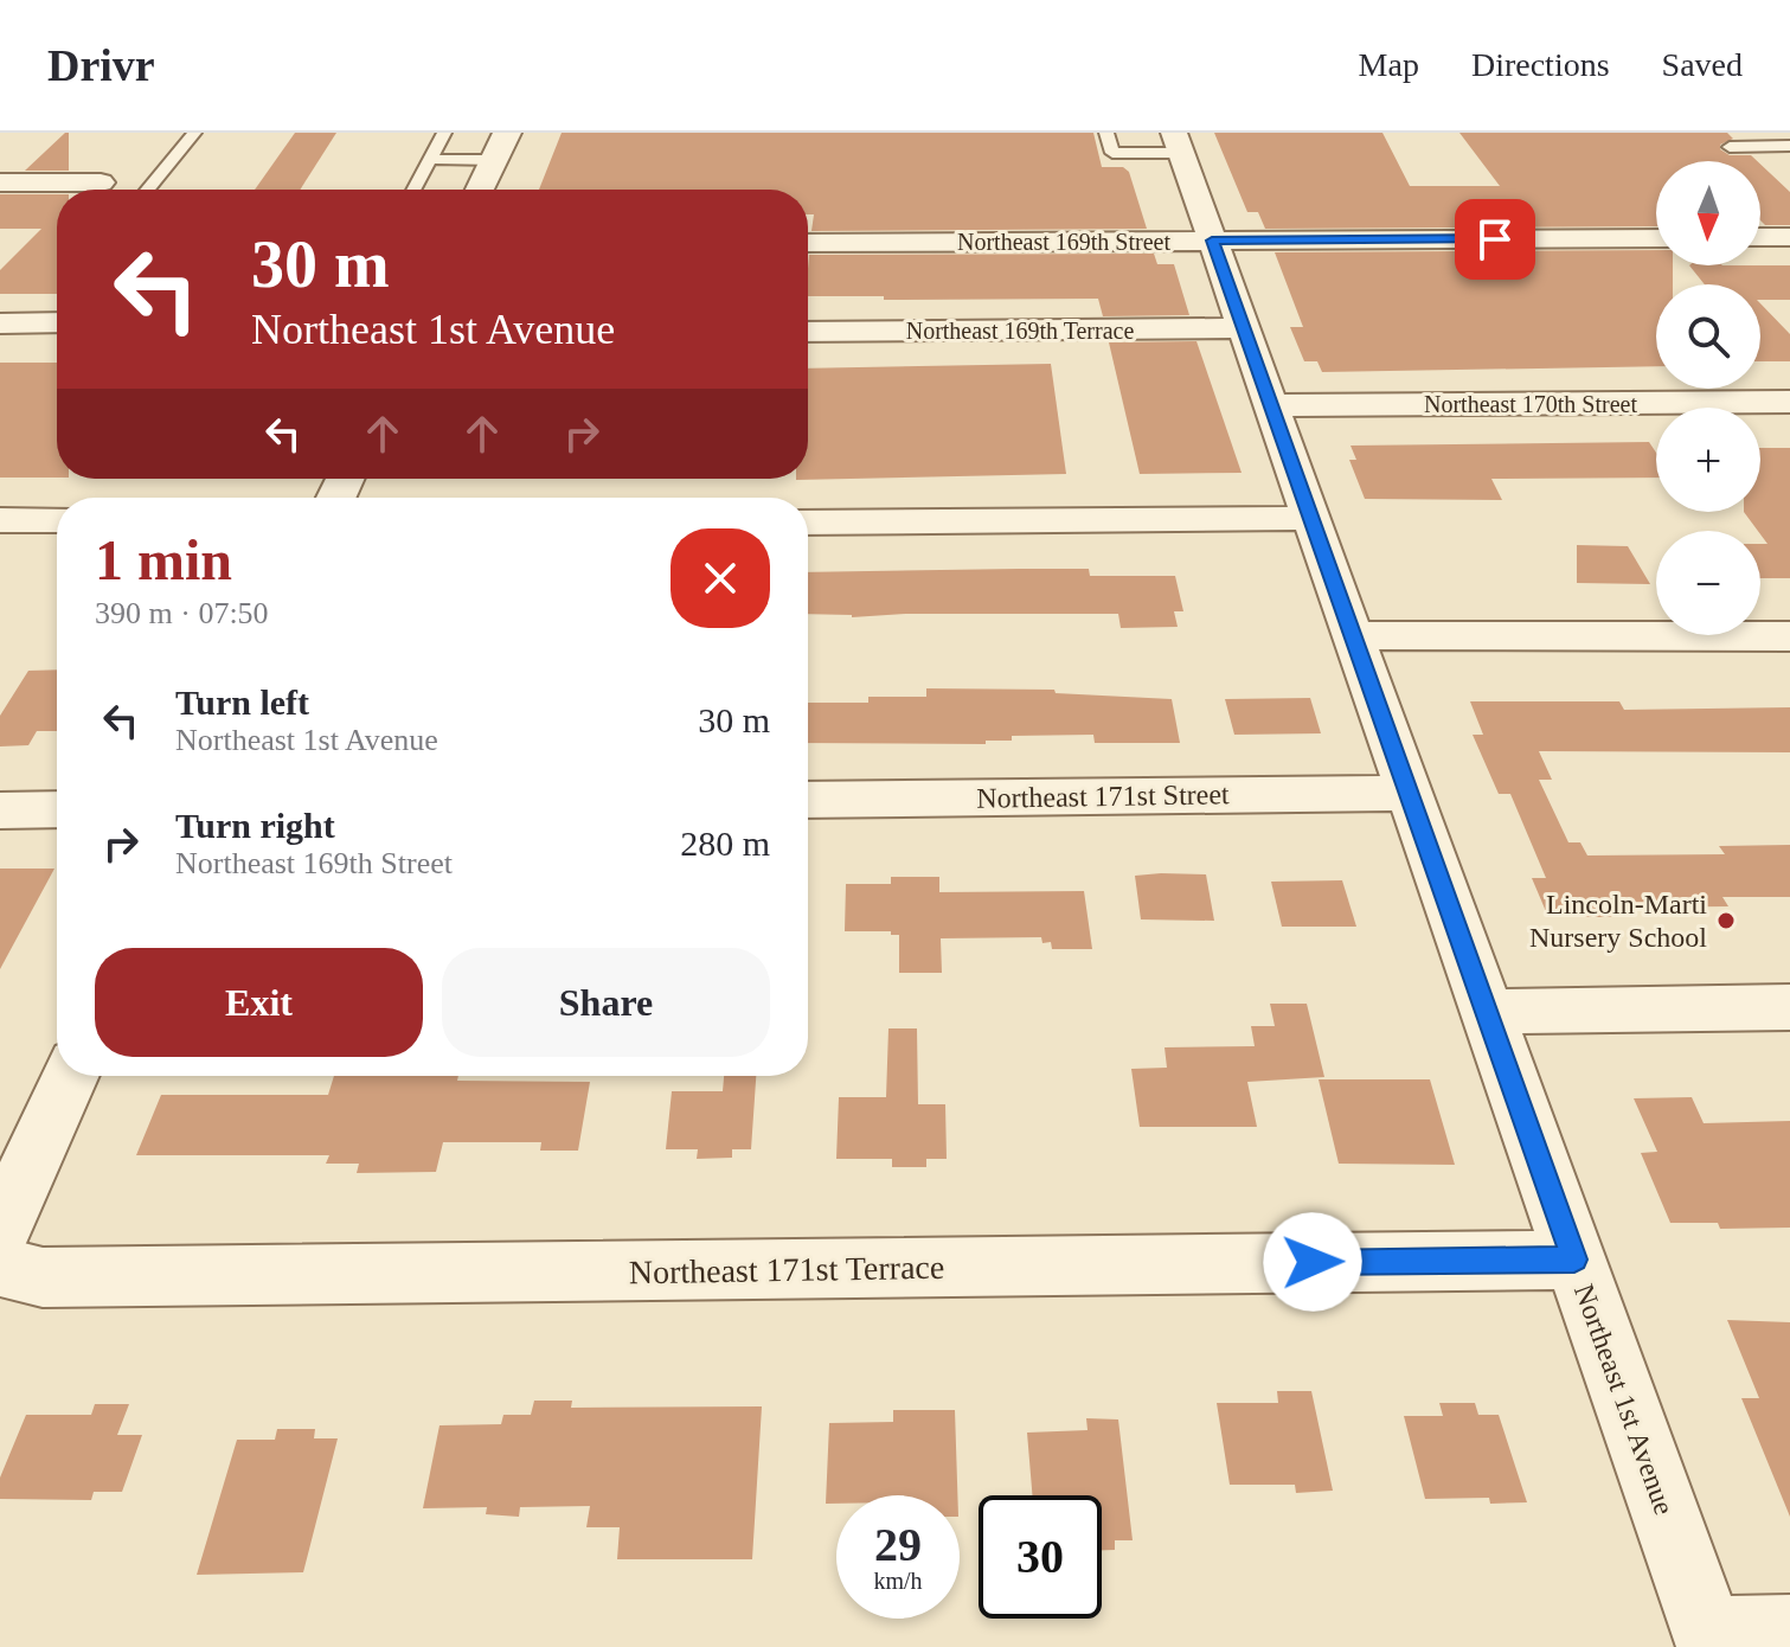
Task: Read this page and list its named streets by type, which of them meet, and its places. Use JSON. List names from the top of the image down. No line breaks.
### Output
{"streets":{"street":["Northeast 169th Street","Northeast 169th Terrace","Northeast 170th Street","Northeast 171st Street","Northeast 171st Terrace","Northeast 1st Avenue"]},"crossings":[["Northeast 169th Street","Northeast 1st Avenue"],["Northeast 169th Terrace","Northeast 1st Avenue"],["Northeast 170th Street","Northeast 1st Avenue"],["Northeast 171st Street","Northeast 1st Avenue"],["Northeast 171st Terrace","Northeast 1st Avenue"]],"places":["Lincoln-Marti Nursery School"],"north":"bottom","page":{"header":"Drivr","nav":["Map","Directions","Saved"],"map_buttons":["+","−"],"turn":["30 m","Northeast 1st Avenue"],"heading":["1 min","390 m · 07:50"],"list":[{"name":"Turn left","note":"Northeast 1st Avenue","value":"30 m"},{"name":"Turn right","note":"Northeast 169th Street","value":"280 m"}],"buttons":["Exit","Share"],"speed":"29 km/h","limit":"30"}}
